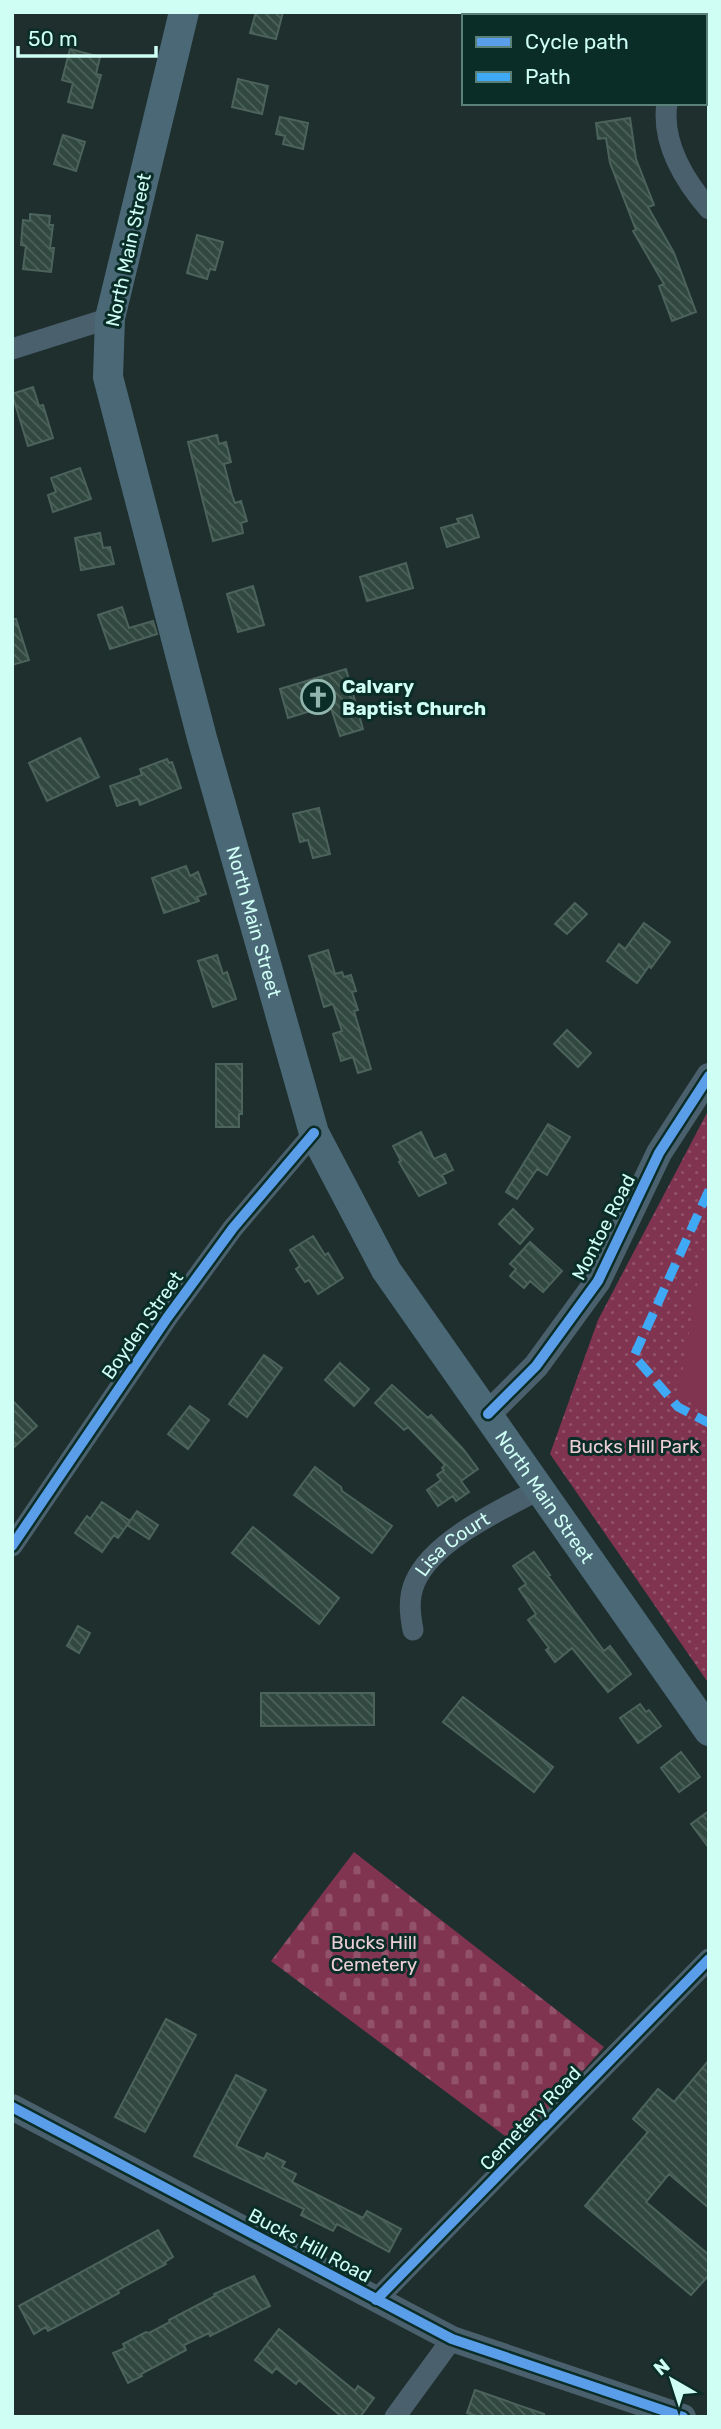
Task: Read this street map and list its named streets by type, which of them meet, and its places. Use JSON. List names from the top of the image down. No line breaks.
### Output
{"streets":{"main road":["North Main Street"],"street":["Montoe Road","Boyden Street","Lisa Court","Cemetery Road","Bucks Hill Road"]},"crossings":[["North Main Street","Montoe Road"],["North Main Street","Boyden Street"],["North Main Street","Lisa Court"],["Cemetery Road","Bucks Hill Road"]],"parks":["Bucks Hill Park","Bucks Hill Cemetery"],"places":{"church":["Calvary Baptist Church"]},"legend":["Cycle path","Path"],"scale_bar":"50 m","north":"top left"}
